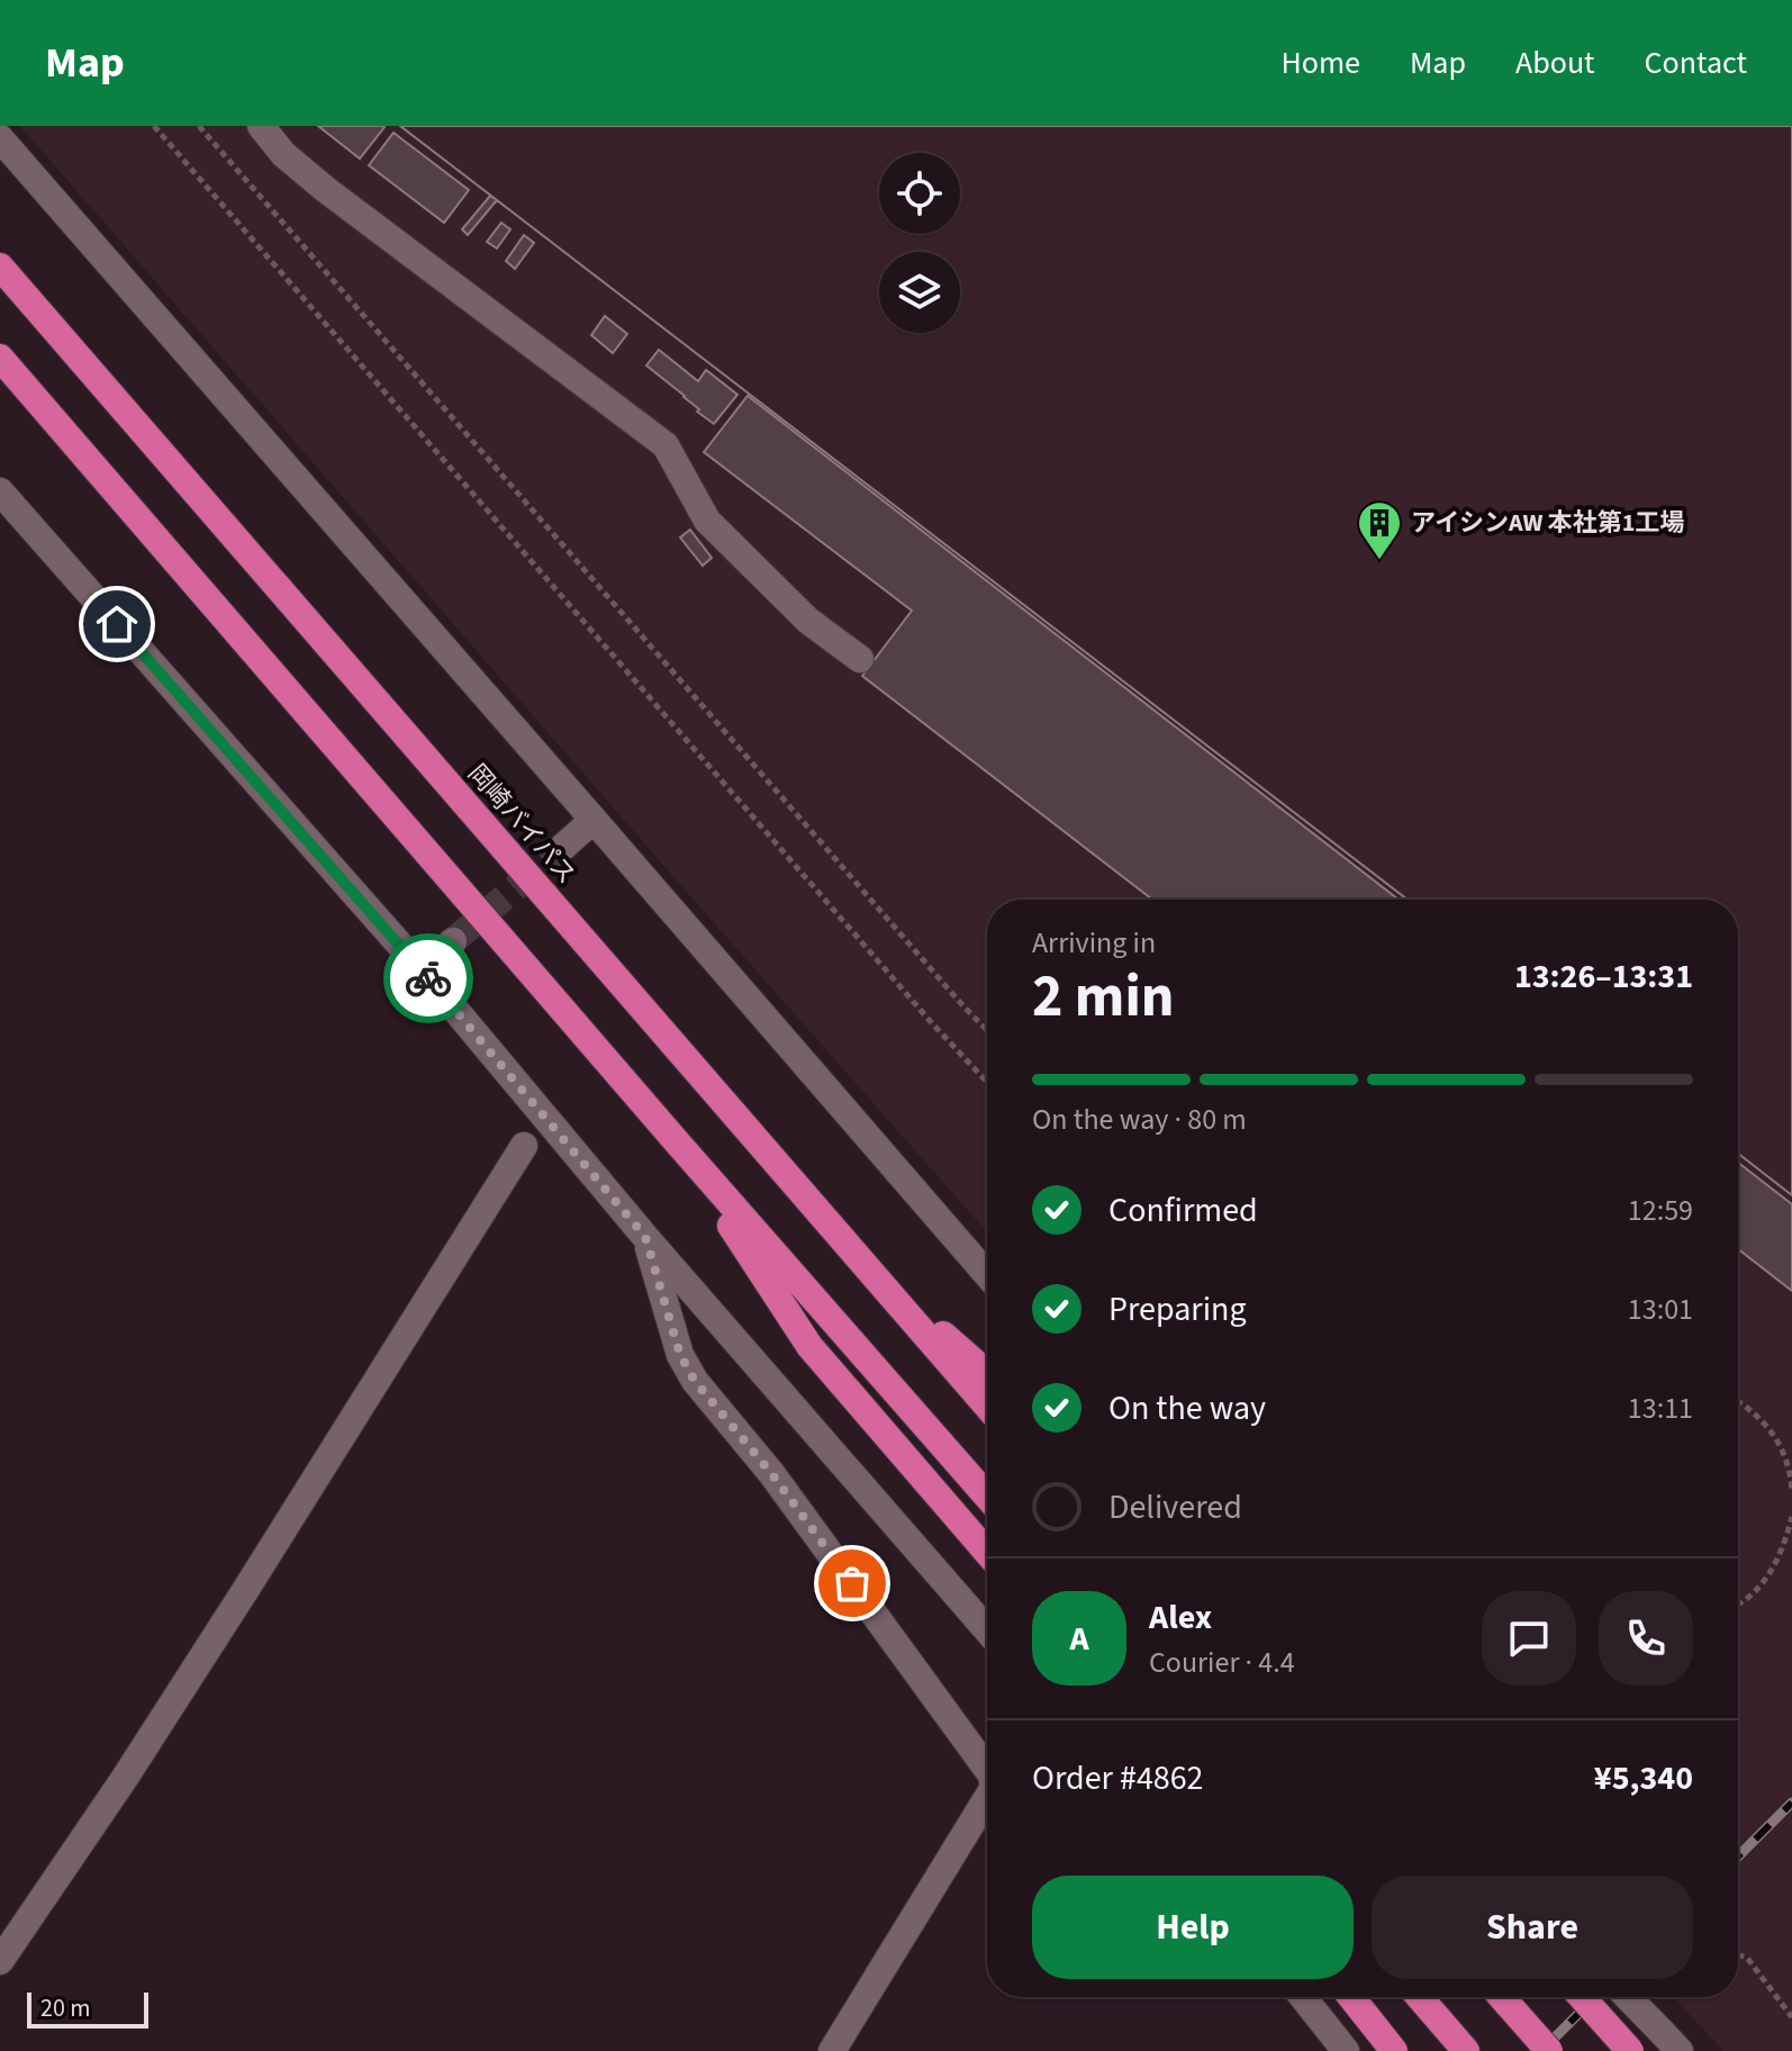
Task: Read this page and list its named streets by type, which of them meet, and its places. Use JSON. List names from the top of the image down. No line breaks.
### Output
{"streets":{"highway":["岡崎バイパス"]},"places":{"building":["アイシンAW 本社第1工場"]},"scale_bar":"20 m","page":{"header":"Map","nav":["Home","Map","About","Contact"],"heading":["2 min","Arriving in","13:26–13:31"],"panel":["Alex","Courier · 4.4","Order #4862","¥5,340"],"bar":"On the way · 80 m","list":[["Confirmed","12:59"],["Preparing","13:01"],["On the way","13:11"],"Delivered"],"round":"A","buttons":["Help","Share"],"scale":"20 m"}}
